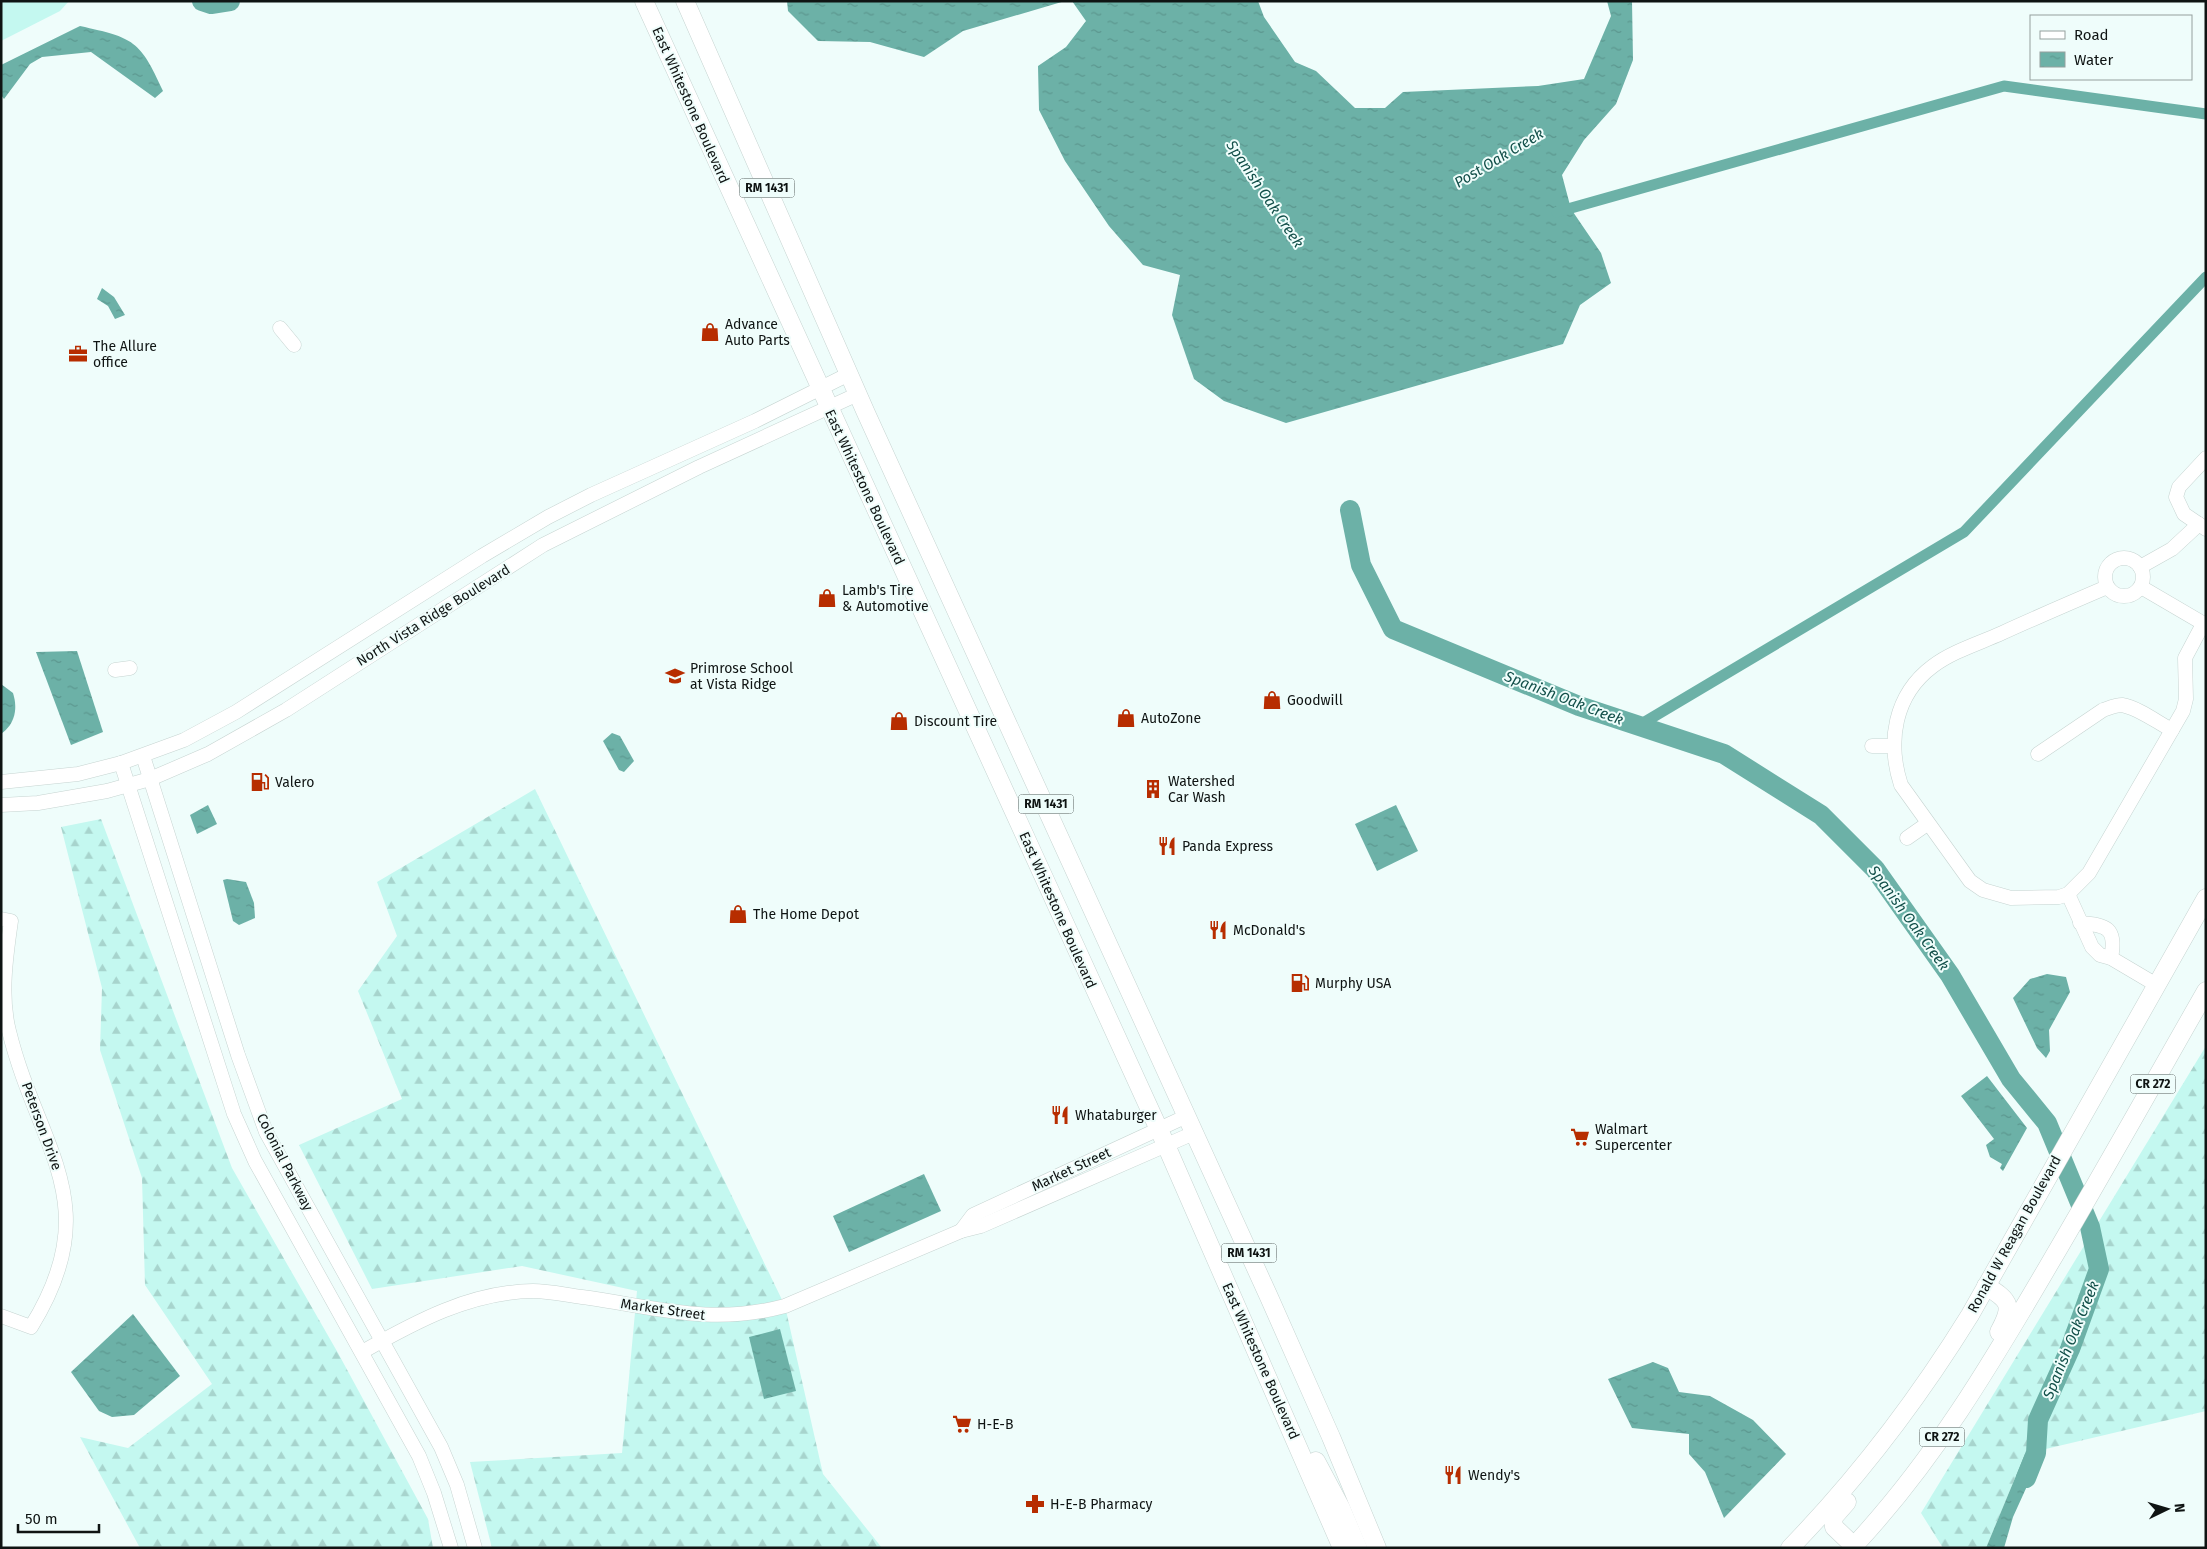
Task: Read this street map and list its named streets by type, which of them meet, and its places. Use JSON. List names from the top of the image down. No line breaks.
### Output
{"streets":{"main road":["East Whitestone Boulevard","RM 1431","CR 272","Ronald W Reagan Boulevard"],"street":["North Vista Ridge Boulevard","Peterson Drive","Colonial Parkway","Market Street"]},"crossings":[["East Whitestone Boulevard","North Vista Ridge Boulevard"],["East Whitestone Boulevard","Market Street"],["RM 1431","North Vista Ridge Boulevard"],["RM 1431","Market Street"],["North Vista Ridge Boulevard","Colonial Parkway"],["Colonial Parkway","Market Street"]],"water":["Post Oak Creek","Spanish Oak Creek"],"places":{"shop":["Advance Auto Parts","Lamb's Tire & Automotive","Goodwill","AutoZone","Discount Tire","The Home Depot"],"office":["The Allure office"],"school or university":["Primrose School at Vista Ridge"],"fuel station":["Valero","Murphy USA"],"building":["Watershed Car Wash"],"restaurant":["Panda Express","McDonald's","Whataburger","Wendy's"],"supermarket":["Walmart Supercenter","H-E-B"],"pharmacy":["H-E-B Pharmacy"]},"legend":["Road","Water"],"scale_bar":"50 m","north":"right"}
